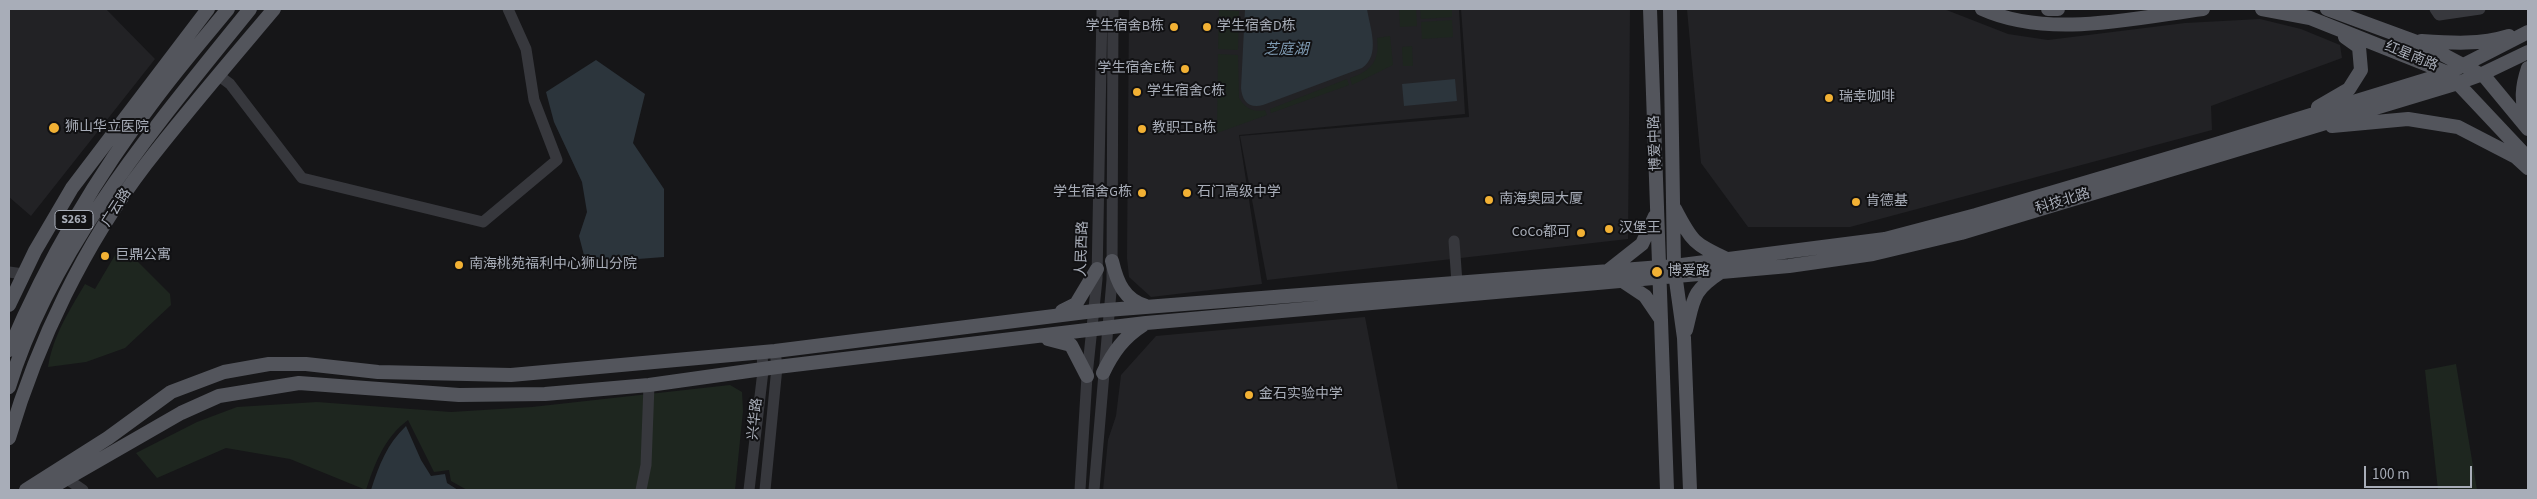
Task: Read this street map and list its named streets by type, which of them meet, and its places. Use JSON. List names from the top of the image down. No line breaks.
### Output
{"streets":{"main road":["红星南路","博爱中路","科技北路","广云路","S263"],"street":["人民西路","兴华路"]},"crossings":[["博爱中路","科技北路"]],"water":["芝庭湖"],"places":["学生宿舍B栋","学生宿舍D栋","学生宿舍E栋","学生宿舍C栋","瑞幸咖啡","狮山华立医院","教职工B栋","学生宿舍G栋","石门高级中学","南海奥园大厦","肯德基","汉堡王","CoCo都可","巨鼎公寓","南海桃苑福利中心狮山分院","博爱路","金石实验中学"],"scale_bar":"100 m"}
